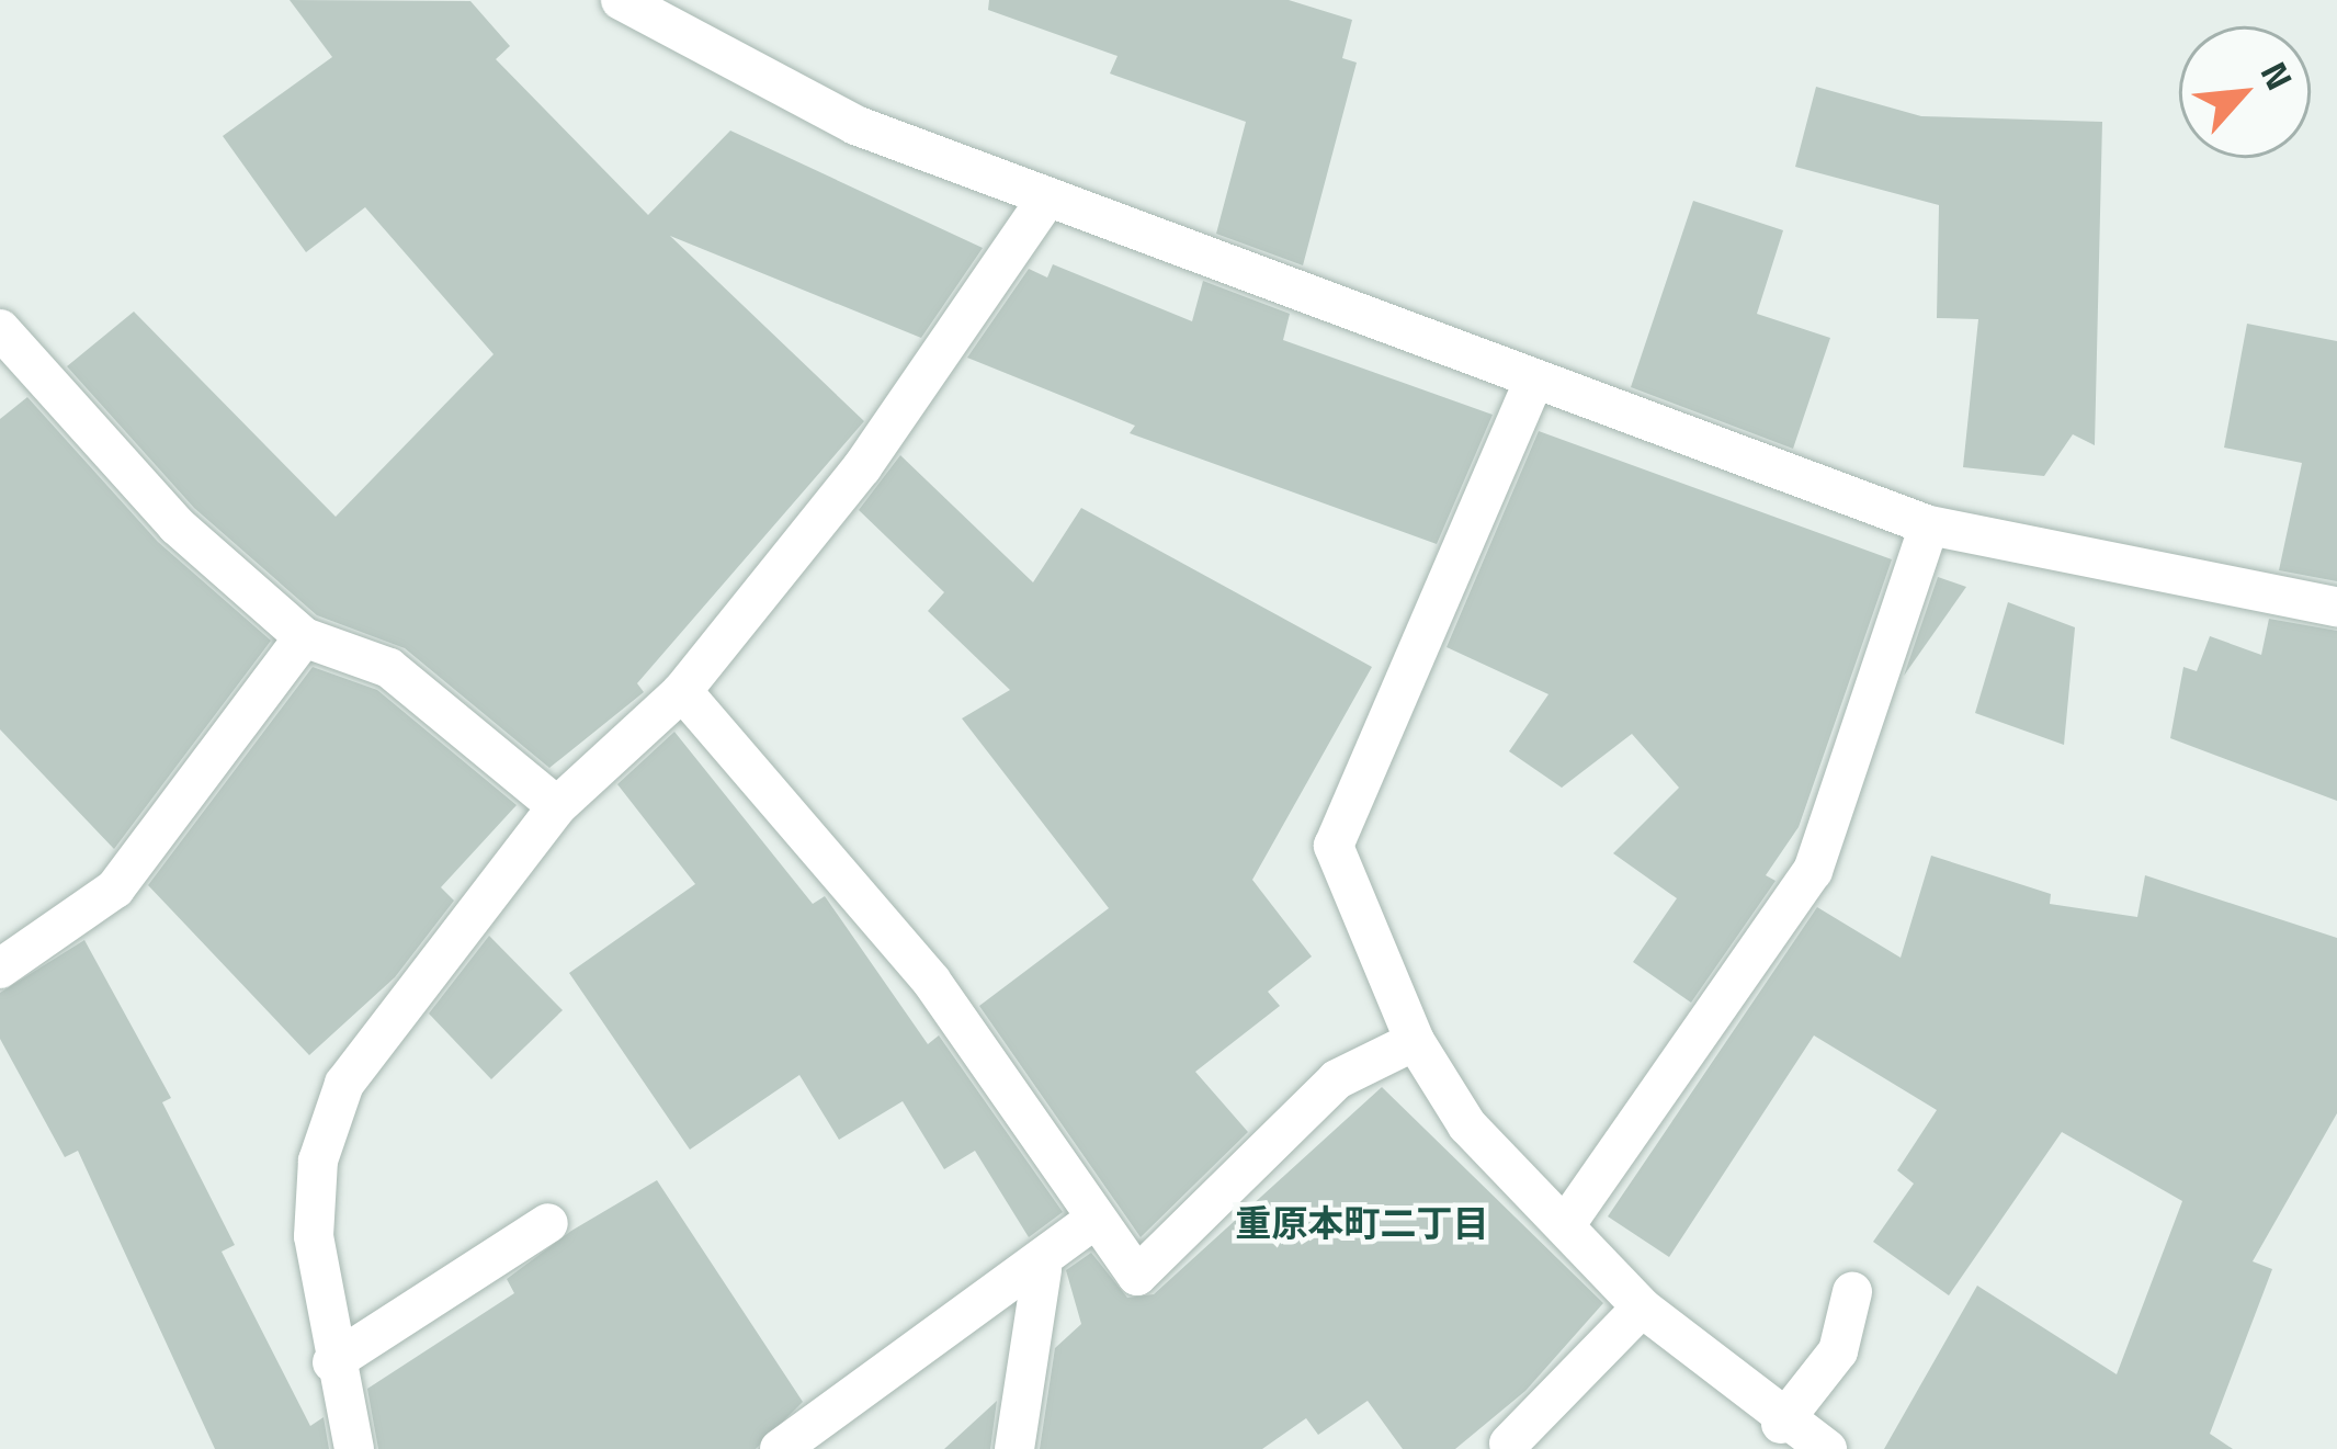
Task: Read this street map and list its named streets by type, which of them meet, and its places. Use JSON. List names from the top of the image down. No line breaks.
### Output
{"districts":["重原本町二丁目"],"north":"top right"}
